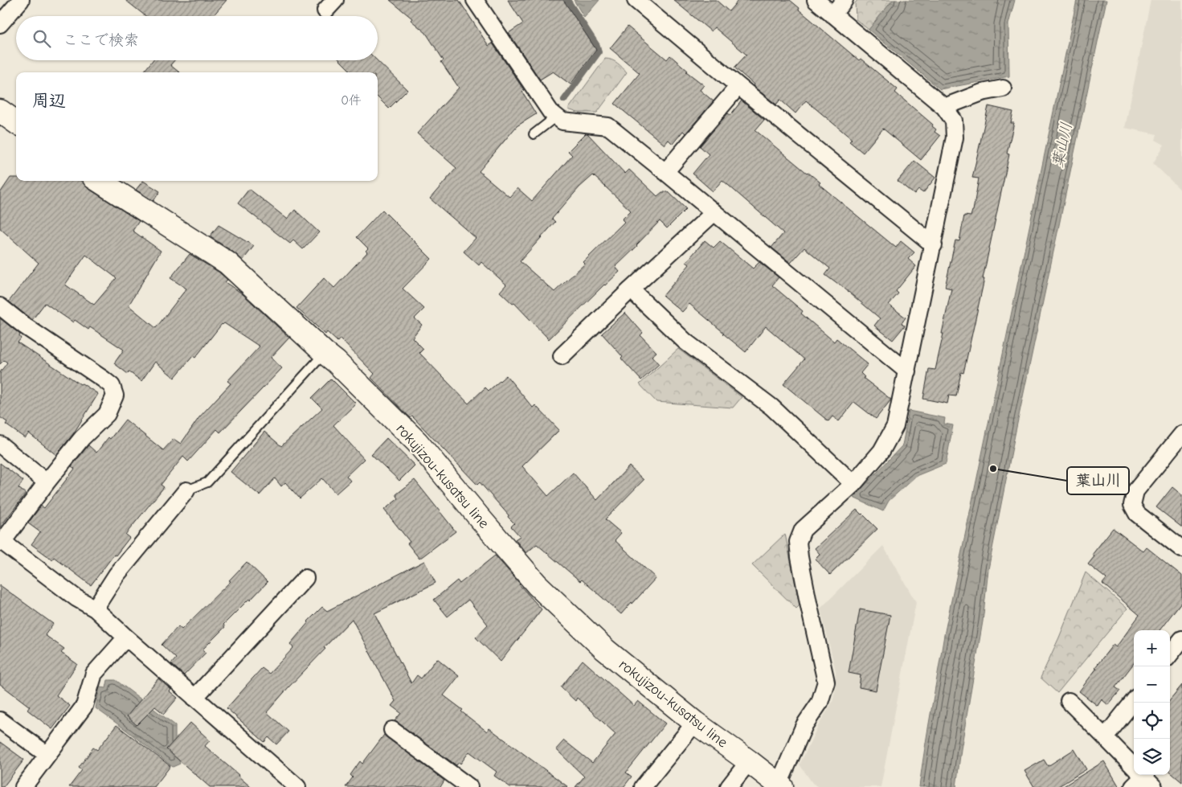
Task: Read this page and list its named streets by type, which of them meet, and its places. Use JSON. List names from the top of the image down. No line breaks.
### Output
{"streets":{"main road":["rokujizou-kusatsu line"]},"water":["葉山川"],"places":["葉山川"],"page":{"search":"ここで検索","heading":["周辺","0件"],"map_buttons":["+","−"]}}
